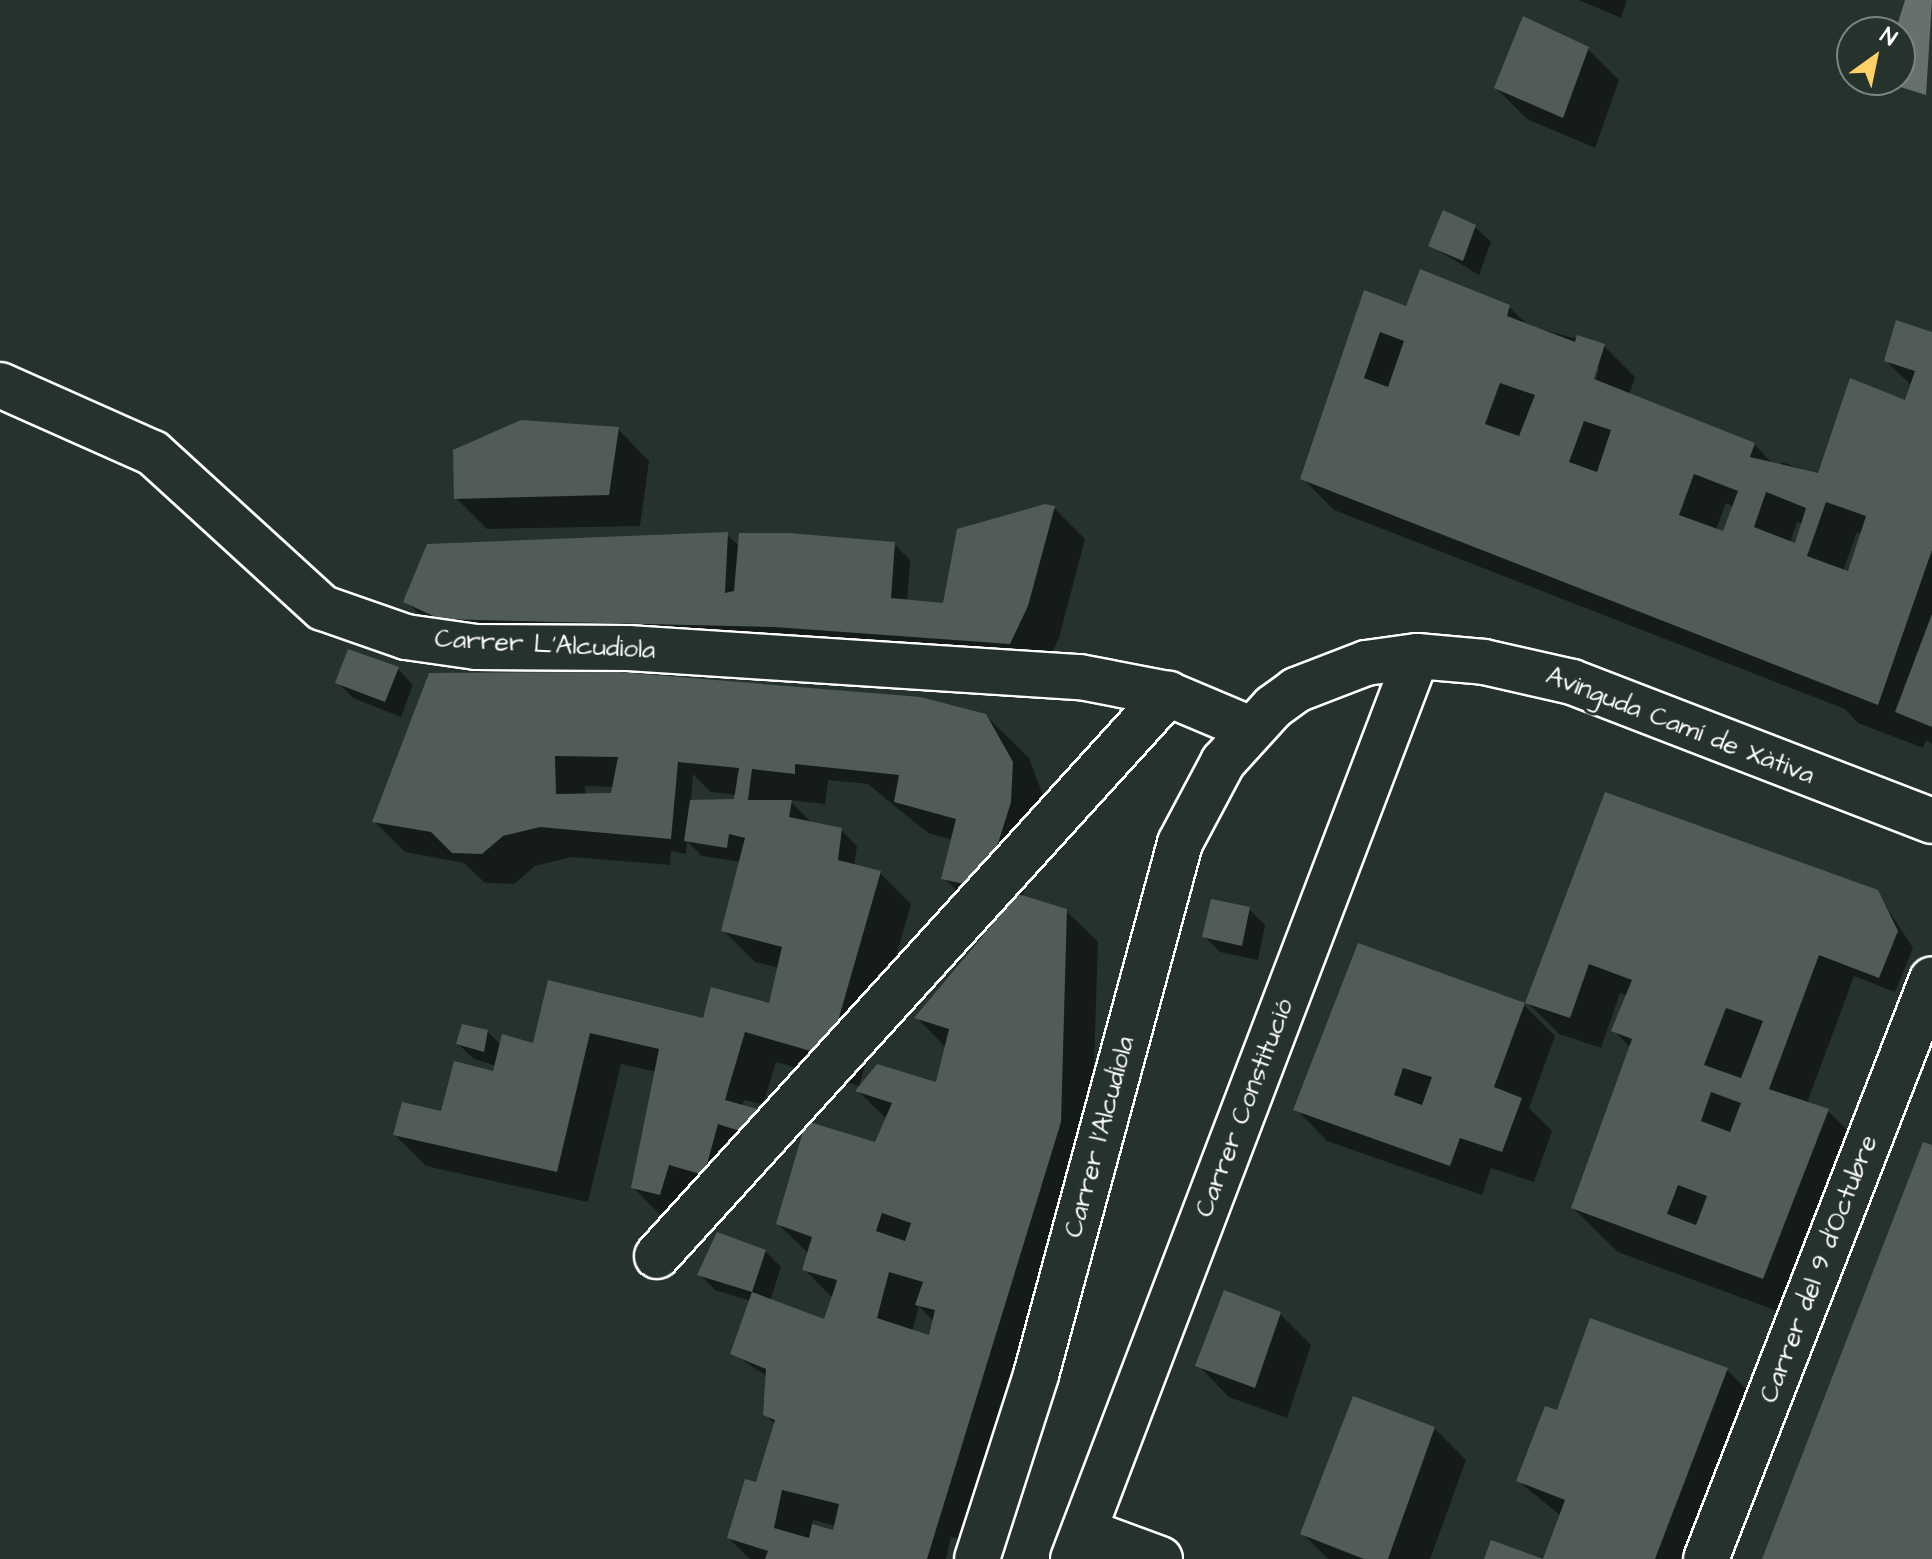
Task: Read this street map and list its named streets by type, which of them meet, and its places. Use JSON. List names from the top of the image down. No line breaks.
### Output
{"streets":{"street":["Carrer L'Alcudiola","Avinguda Camí de Xàtiva","Carrer Constitució","Carrer l’Alcudiola","Carrer del 9 d'Octubre"]},"crossings":[["Carrer L'Alcudiola","Avinguda Camí de Xàtiva"],["Carrer L'Alcudiola","Carrer l’Alcudiola"],["Avinguda Camí de Xàtiva","Carrer Constitució"],["Avinguda Camí de Xàtiva","Carrer l’Alcudiola"]],"north":"top right"}
